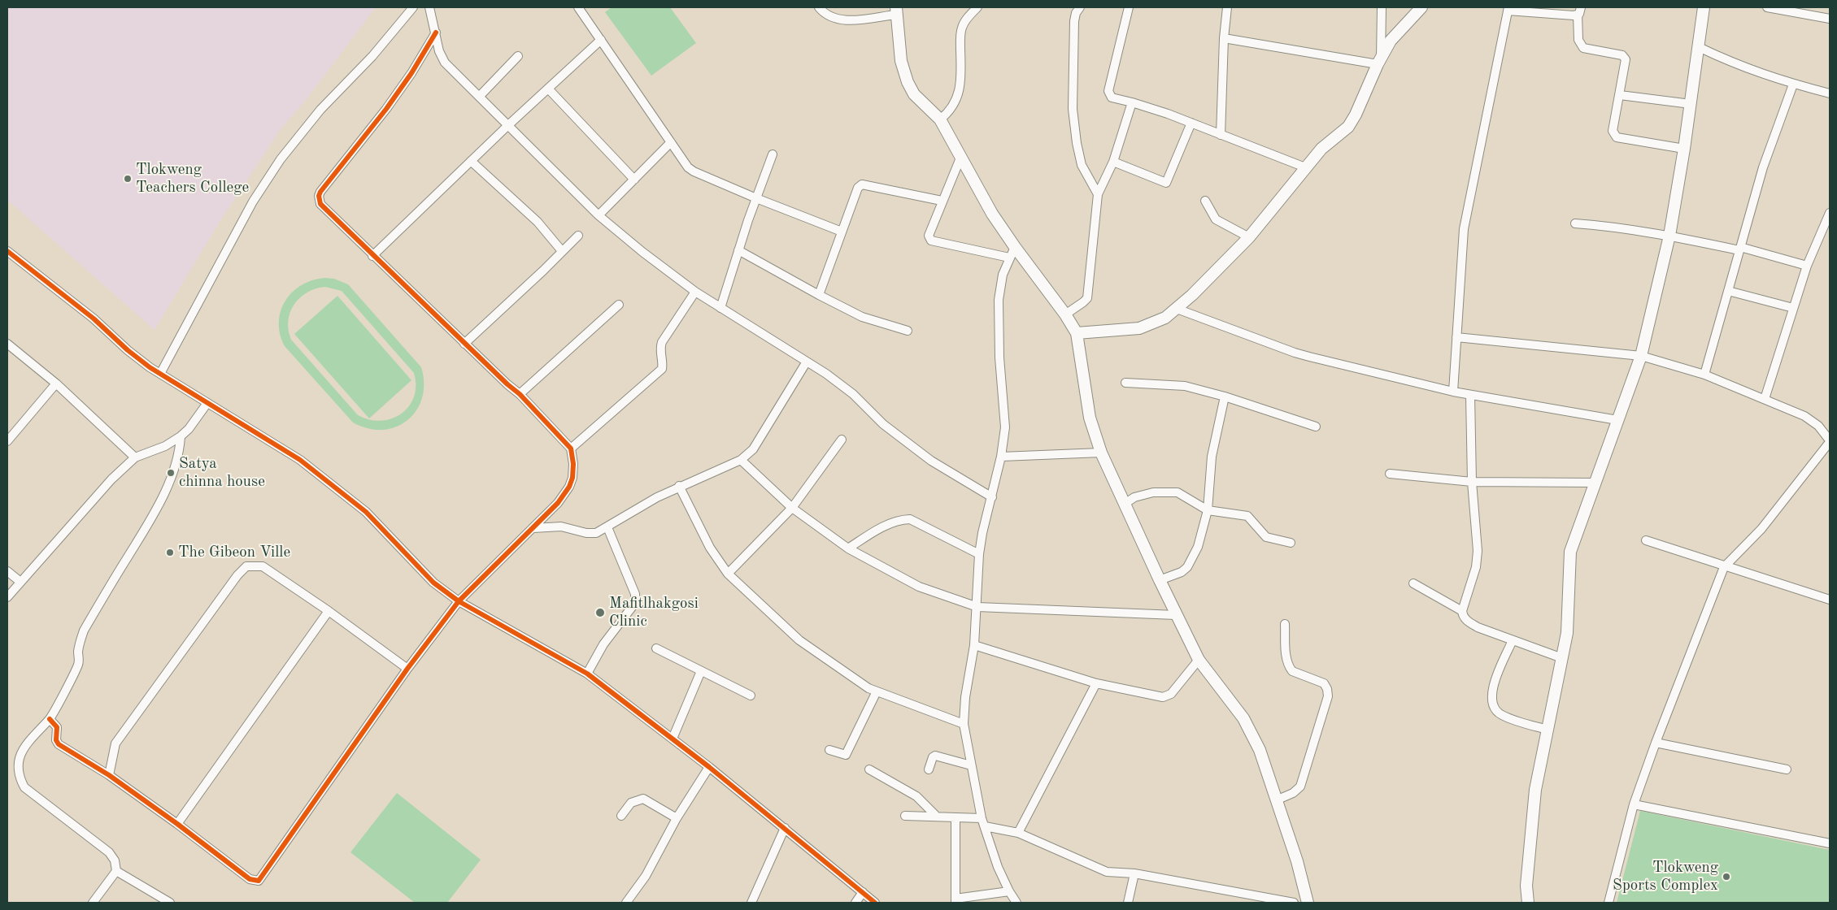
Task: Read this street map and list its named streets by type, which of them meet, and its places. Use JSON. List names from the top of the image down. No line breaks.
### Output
{"places":["Tlokweng Teachers College","Satya chinna house","The Gibeon Ville","Mafitlhakgosi Clinic","Tlokweng Sports Complex"]}
